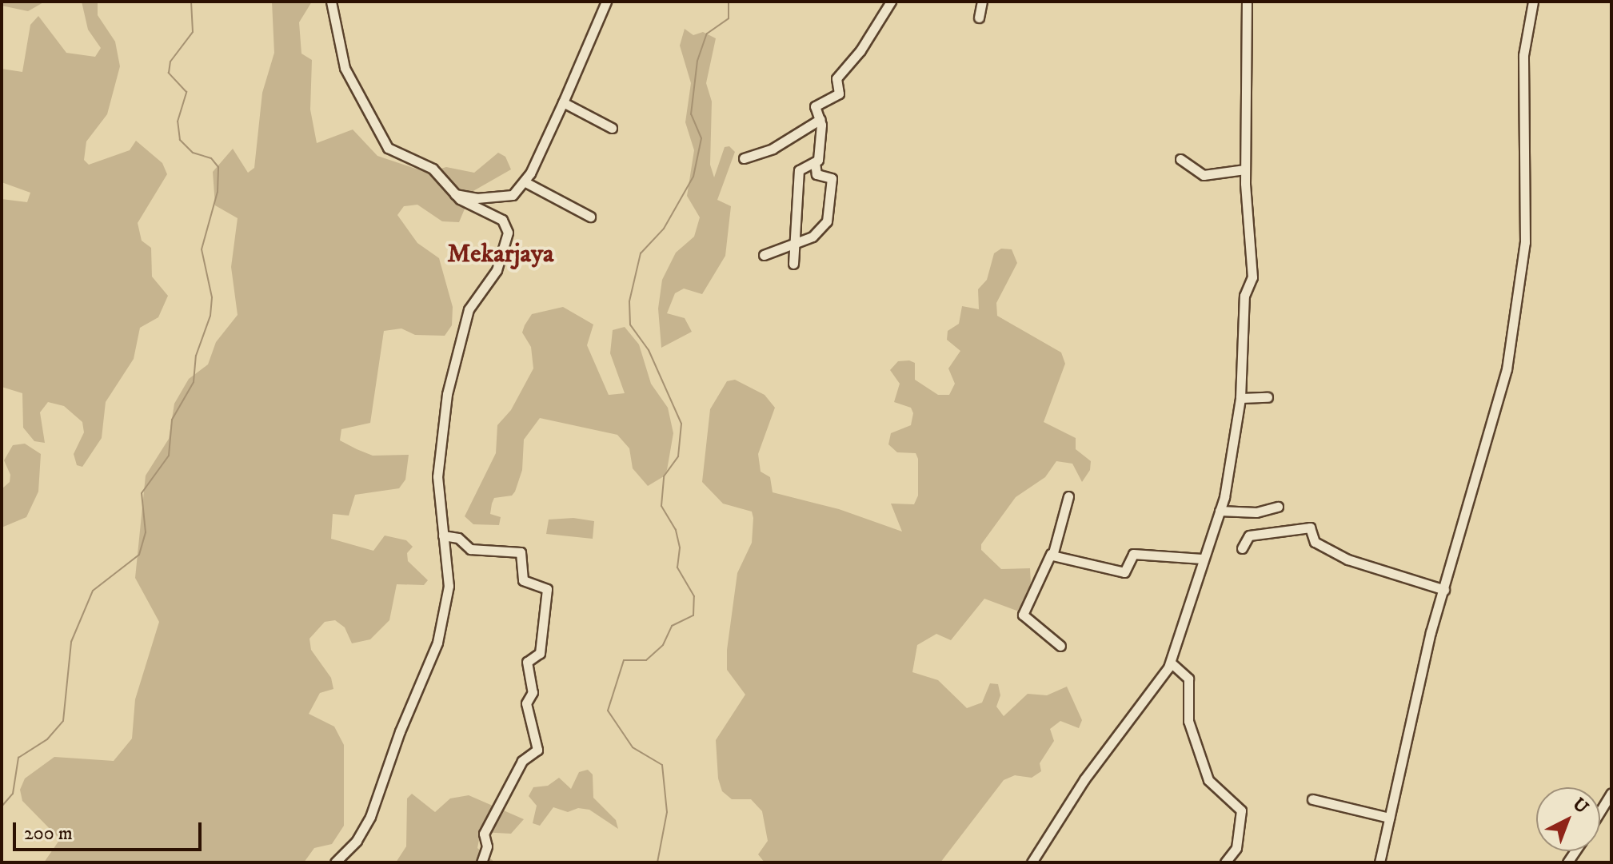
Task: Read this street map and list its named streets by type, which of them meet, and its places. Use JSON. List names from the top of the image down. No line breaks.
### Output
{"districts":["Mekarjaya"],"scale_bar":"200 m","north":"top right"}
